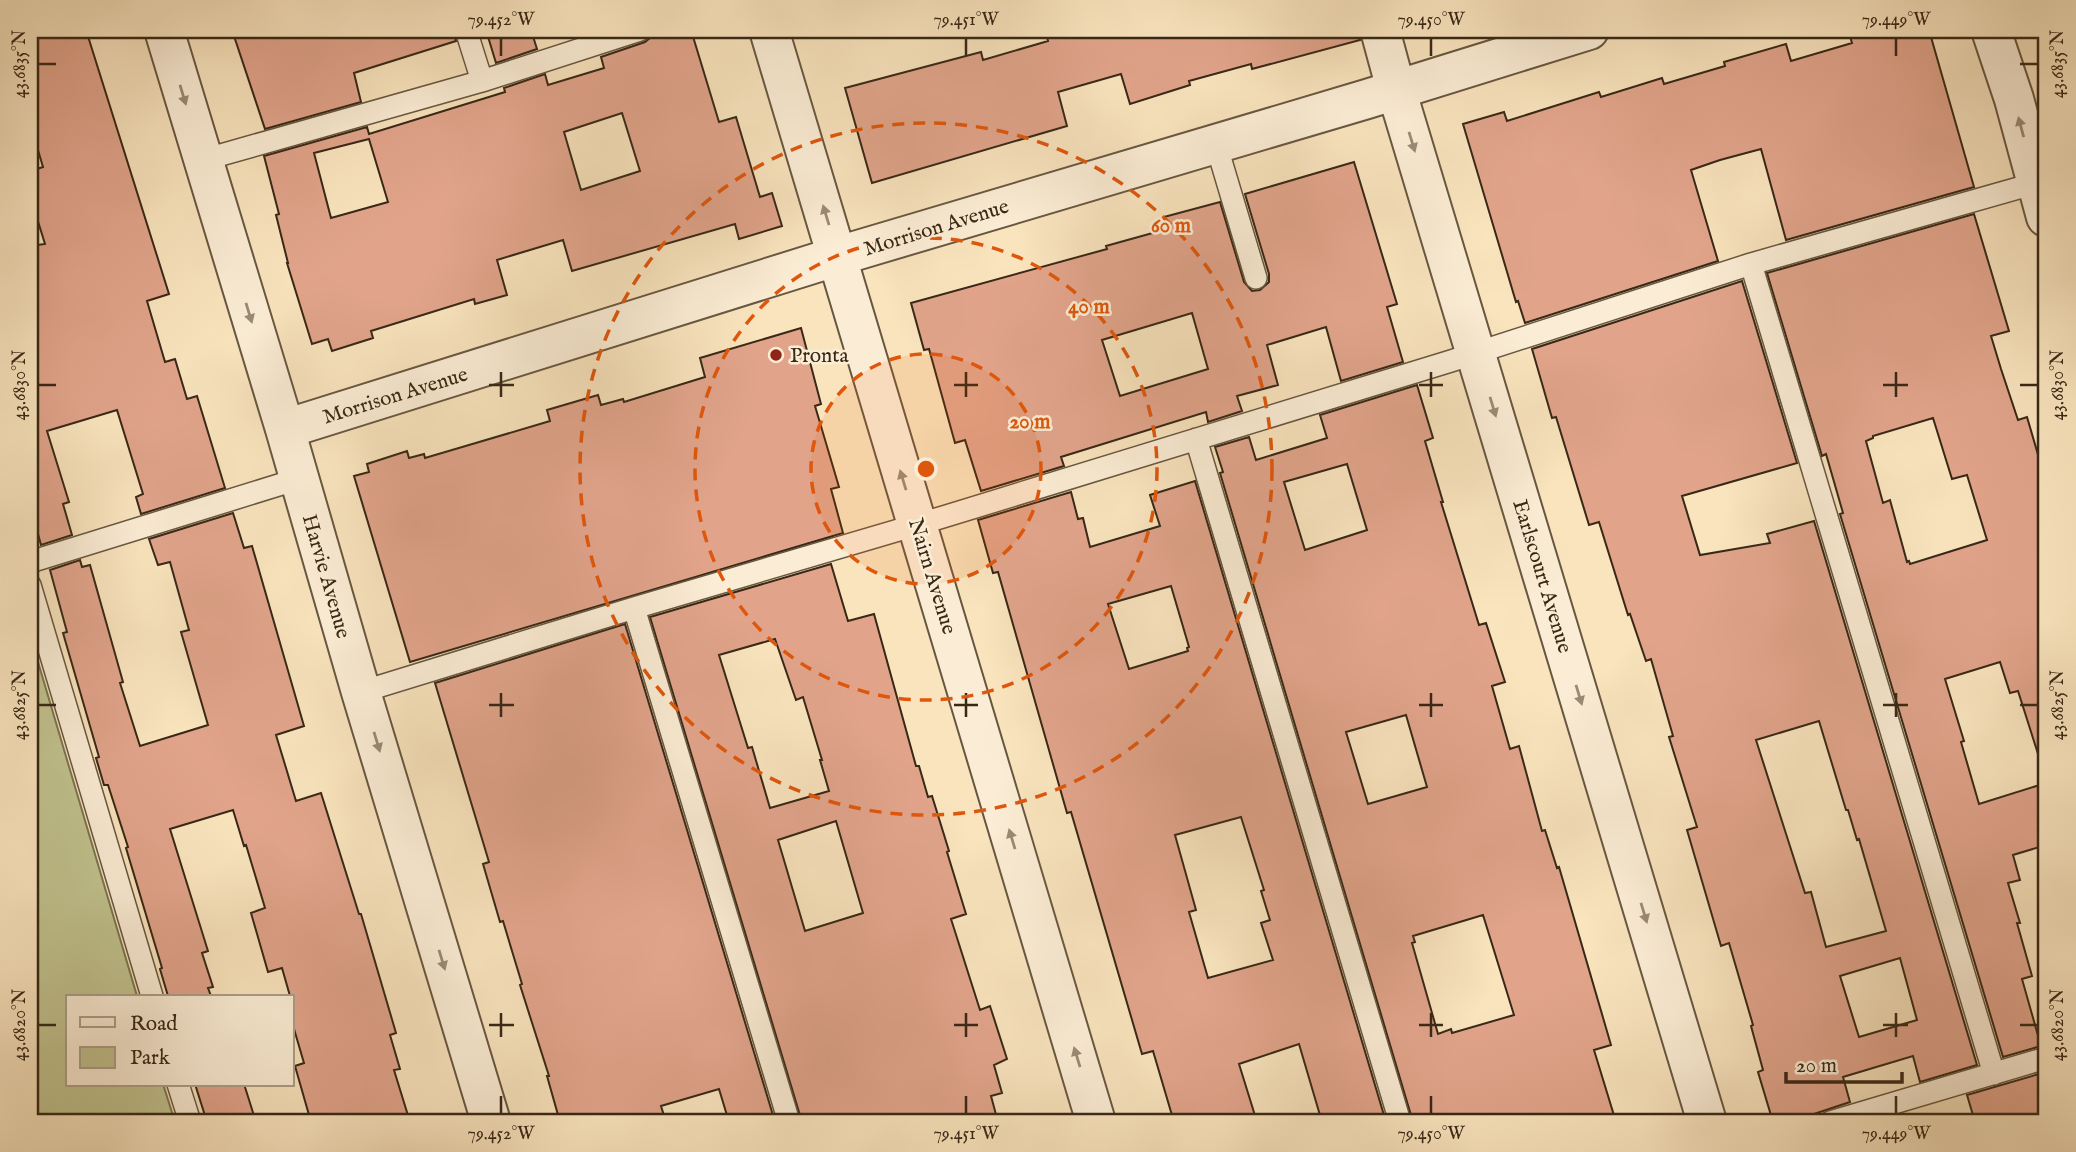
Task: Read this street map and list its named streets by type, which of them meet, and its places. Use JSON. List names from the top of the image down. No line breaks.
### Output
{"streets":{"street":["Morrison Avenue","Harvie Avenue","Nairn Avenue","Earlscourt Avenue"]},"crossings":[["Morrison Avenue","Harvie Avenue"],["Morrison Avenue","Nairn Avenue"],["Morrison Avenue","Earlscourt Avenue"]],"one_way":["Harvie Avenue","Nairn Avenue","Earlscourt Avenue"],"places":["Pronta"],"legend":["Road","Park"],"scale_bar":"20 m","coordinates":["79.452°W","79.451°W","79.450°W","79.449°W","43.6835°N","43.6830°N","43.6825°N","43.6820°N"],"rings":["60 m","40 m","20 m"]}
